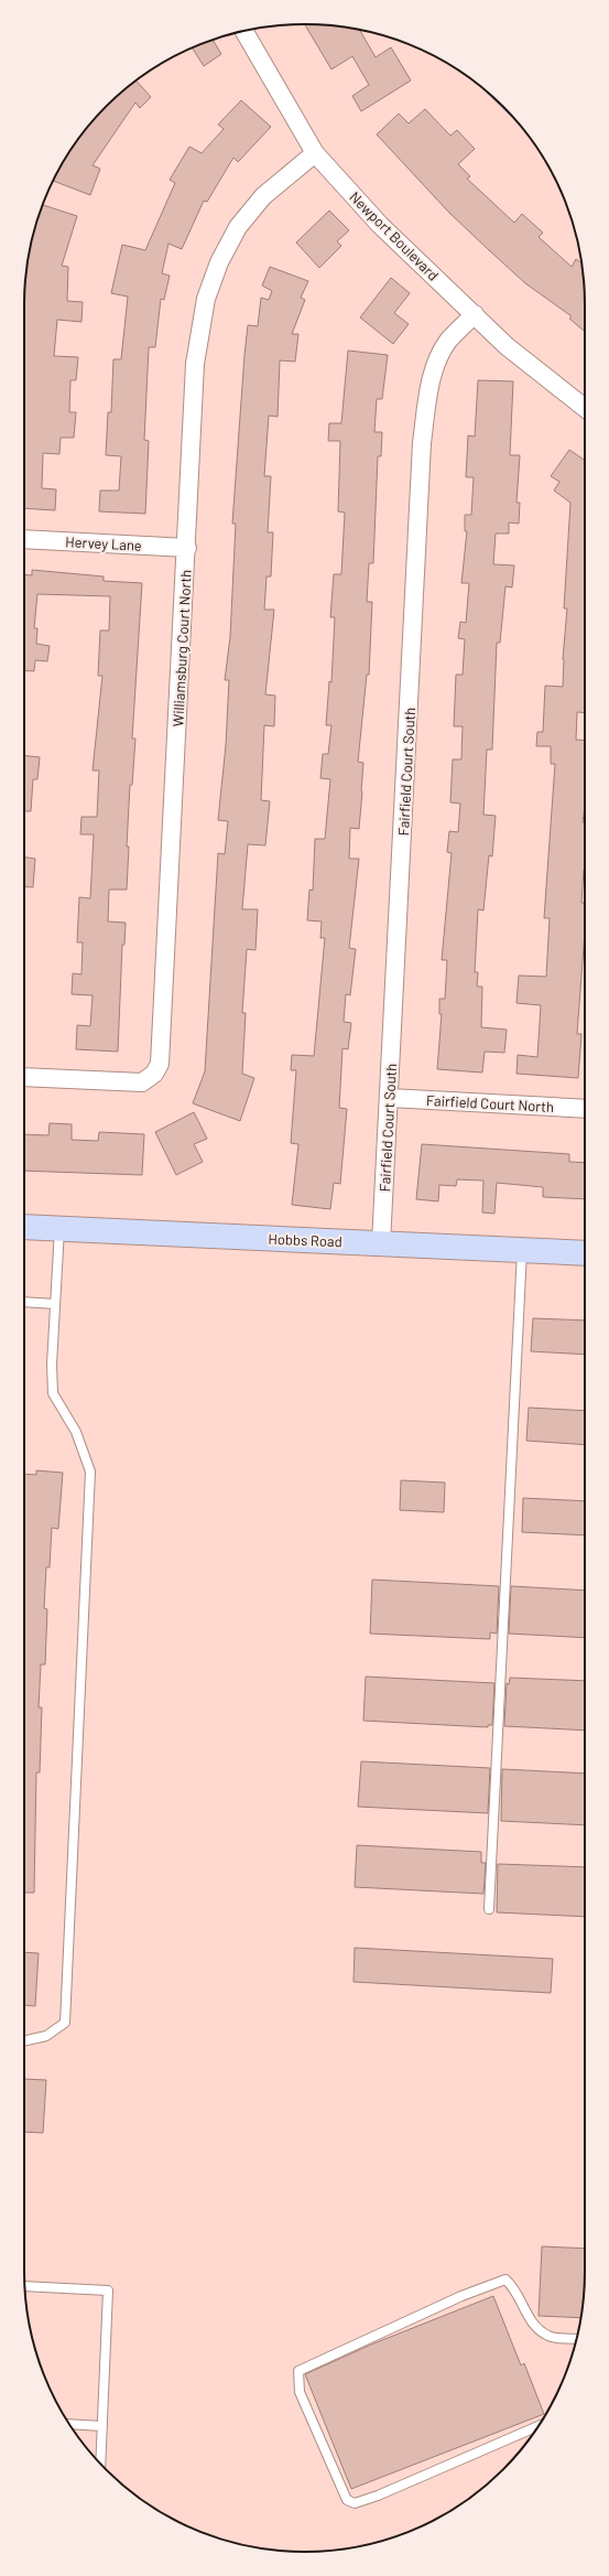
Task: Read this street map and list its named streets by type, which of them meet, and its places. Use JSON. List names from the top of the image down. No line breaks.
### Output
{"streets":{"street":["Newport Boulevard","Hervey Lane","Williamsburg Court North","Fairfield Court South","Fairfield Court North","Hobbs Road"]},"crossings":[["Newport Boulevard","Williamsburg Court North"],["Newport Boulevard","Fairfield Court South"],["Hervey Lane","Williamsburg Court North"],["Fairfield Court South","Fairfield Court North"],["Fairfield Court South","Hobbs Road"]]}
